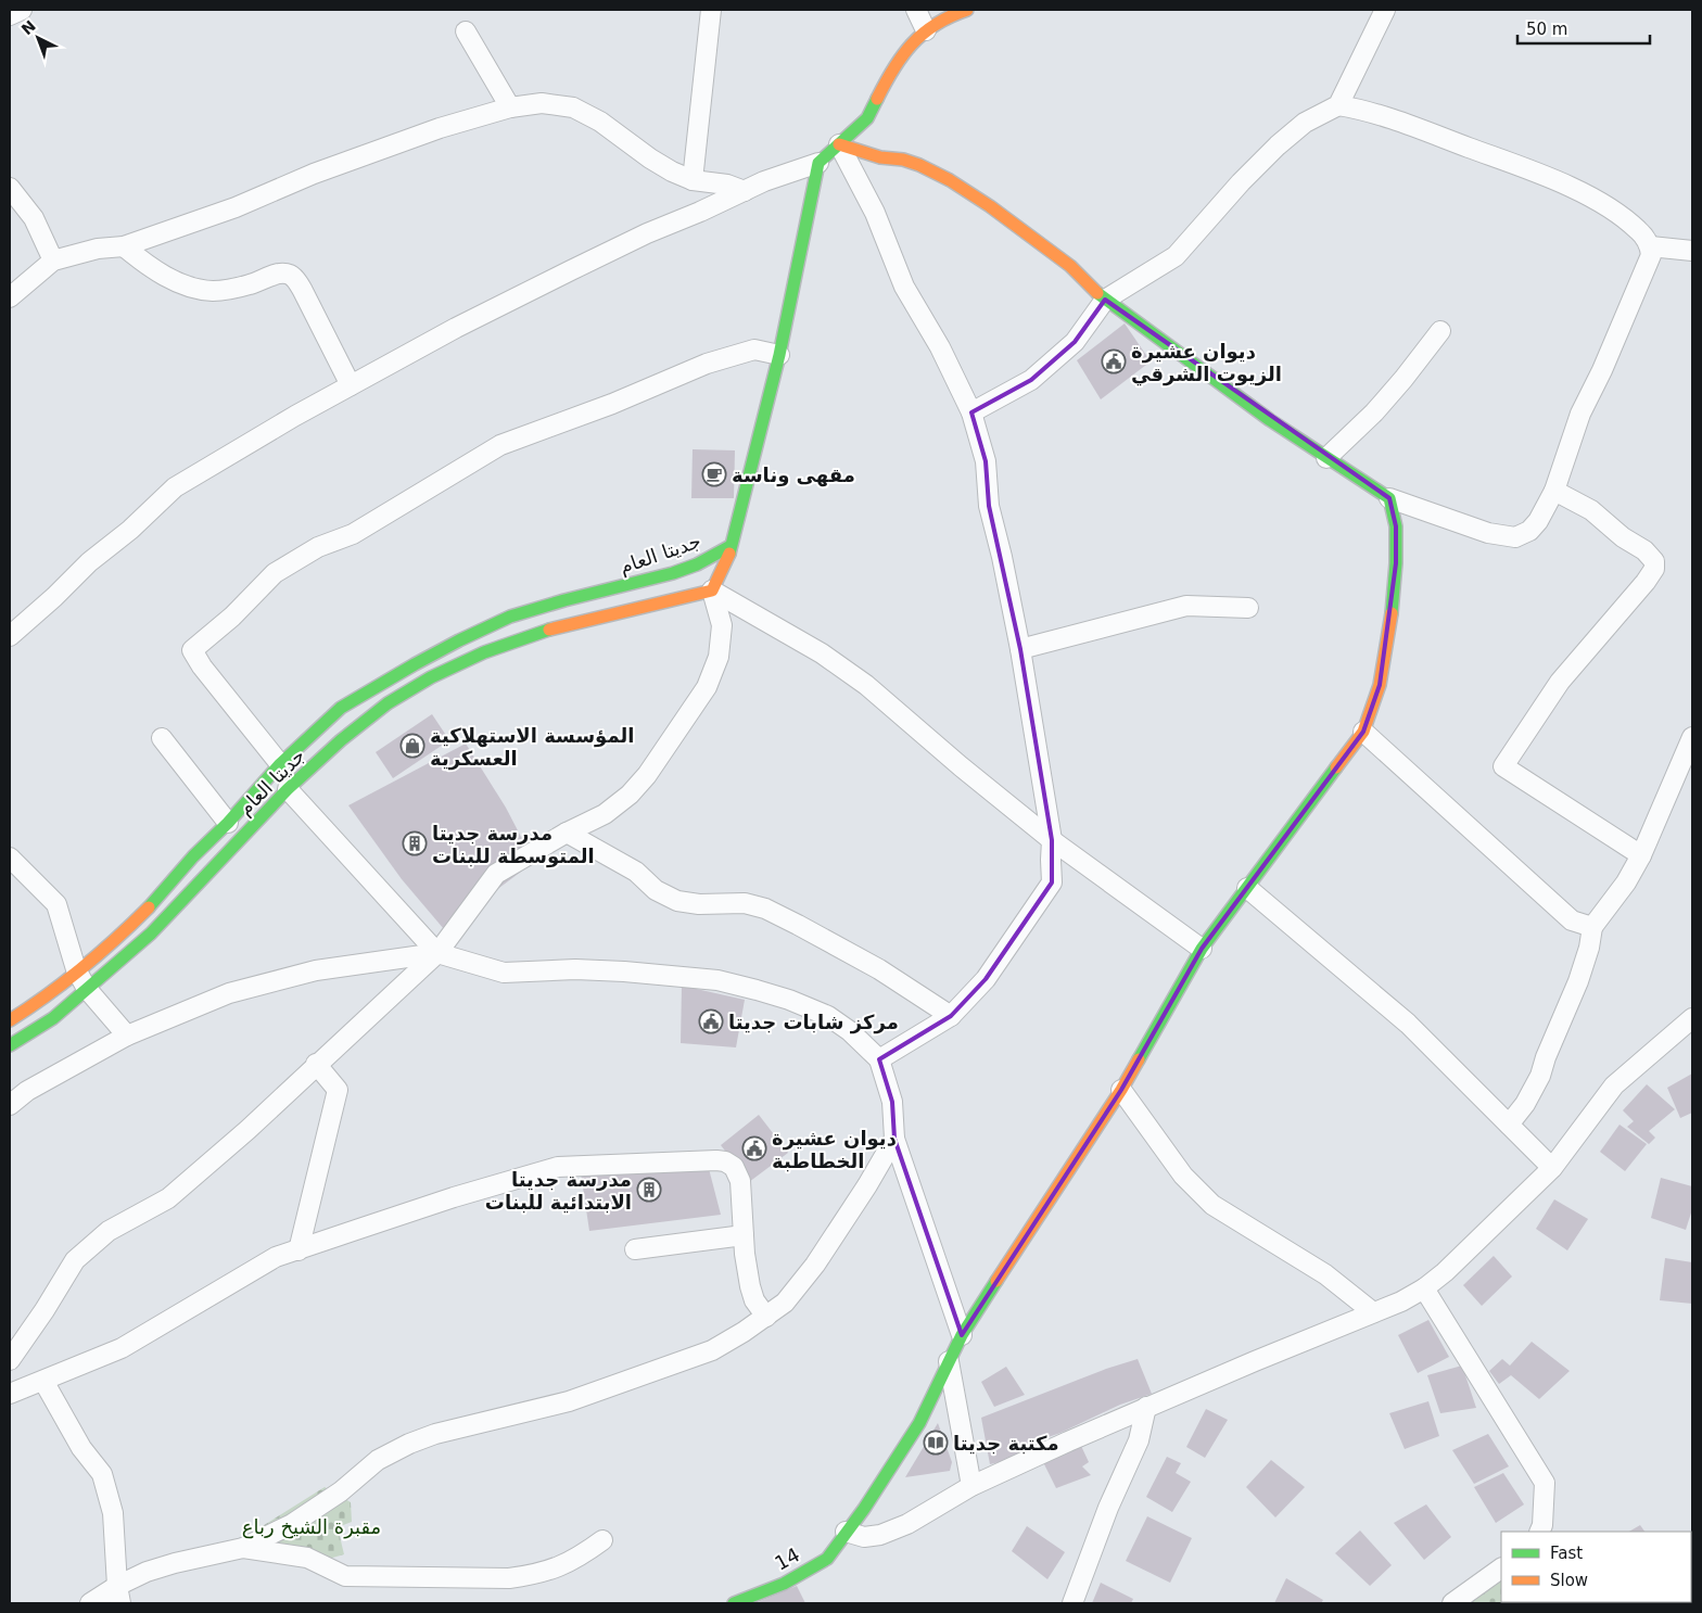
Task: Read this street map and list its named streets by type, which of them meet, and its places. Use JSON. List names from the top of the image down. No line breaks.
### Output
{"streets":{"main road":["جديتا العام","14"]},"parks":["مقبرة الشيخ رباع"],"places":{"public building":["ديوان عشيرة الزيوت الشرقي","مركز شابات جديتا","ديوان عشيرة الخطاطبة"],"cafe":["مقهى وناسة"],"shop":["المؤسسة الاستهلاكية العسكرية"],"building":["مدرسة جديتا المتوسطة للبنات","مدرسة جديتا الابتدائية للبنات"],"library":["مكتبة جديتا"]},"legend":["Fast","Slow"],"scale_bar":"50 m","north":"top left"}
